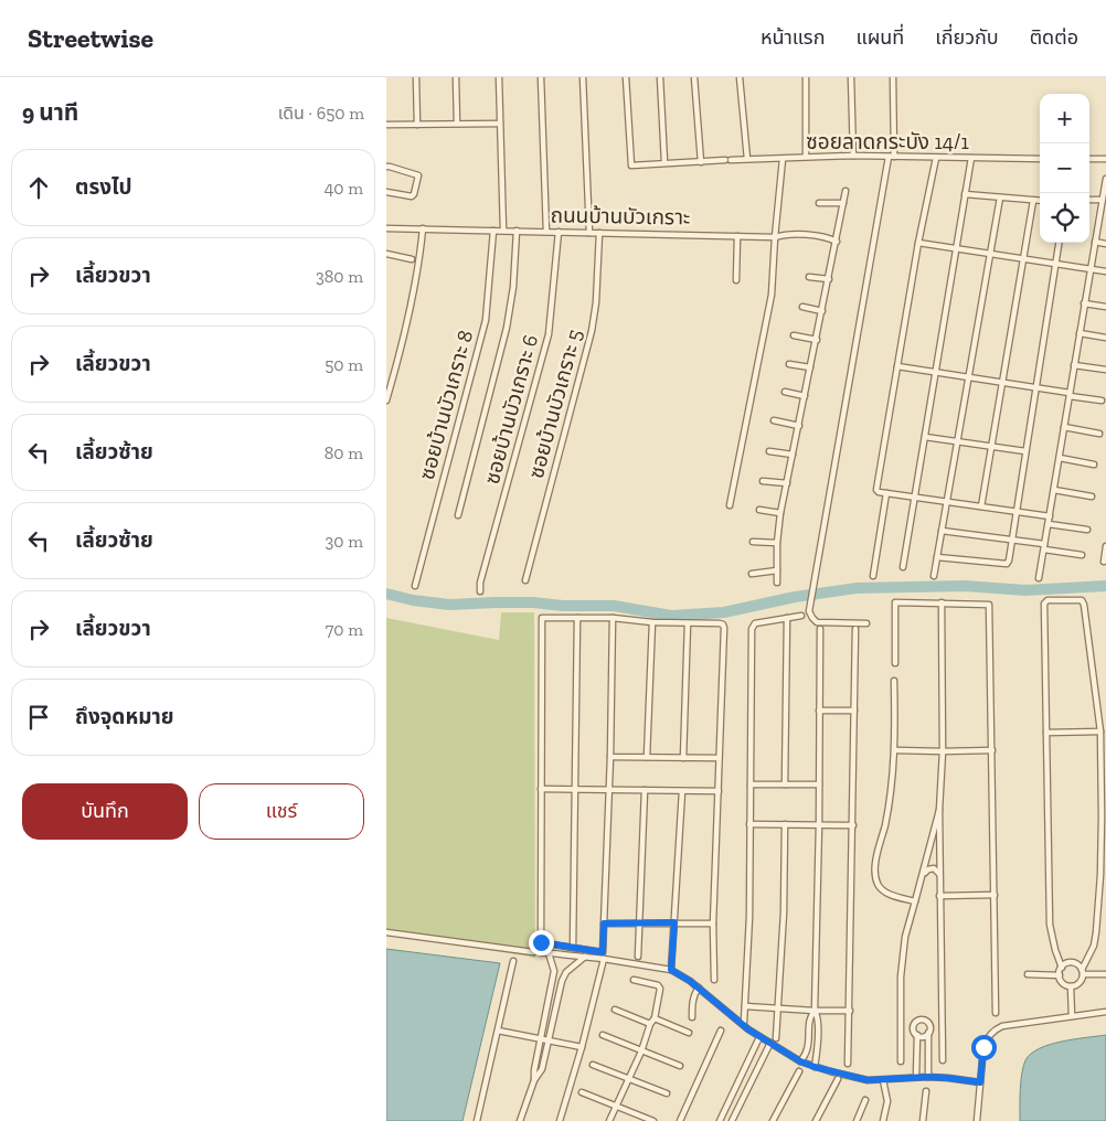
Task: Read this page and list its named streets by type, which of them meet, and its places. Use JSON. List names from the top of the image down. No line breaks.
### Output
{"streets":{"street":["ซอยลาดกระบัง 14/1","ถนนบ้านบัวเกราะ","ซอยบ้านบัวเกราะ 5","ซอยบ้านบัวเกราะ 8","ซอยบ้านบัวเกราะ 6"]},"crossings":[["ถนนบ้านบัวเกราะ","ซอยบ้านบัวเกราะ 5"],["ถนนบ้านบัวเกราะ","ซอยบ้านบัวเกราะ 8"],["ถนนบ้านบัวเกราะ","ซอยบ้านบัวเกราะ 6"]],"page":{"header":"Streetwise","nav":["หน้าแรก","แผนที่","เกี่ยวกับ","ติดต่อ"],"heading":["9 นาที","เดิน · 650 m"],"map_buttons":["+","−"],"list":[["ตรงไป","40 m"],["เลี้ยวขวา","380 m"],["เลี้ยวขวา","50 m"],["เลี้ยวซ้าย","80 m"],["เลี้ยวซ้าย","30 m"],["เลี้ยวขวา","70 m"],"ถึงจุดหมาย"],"buttons":["บันทึก","แชร์"]}}
